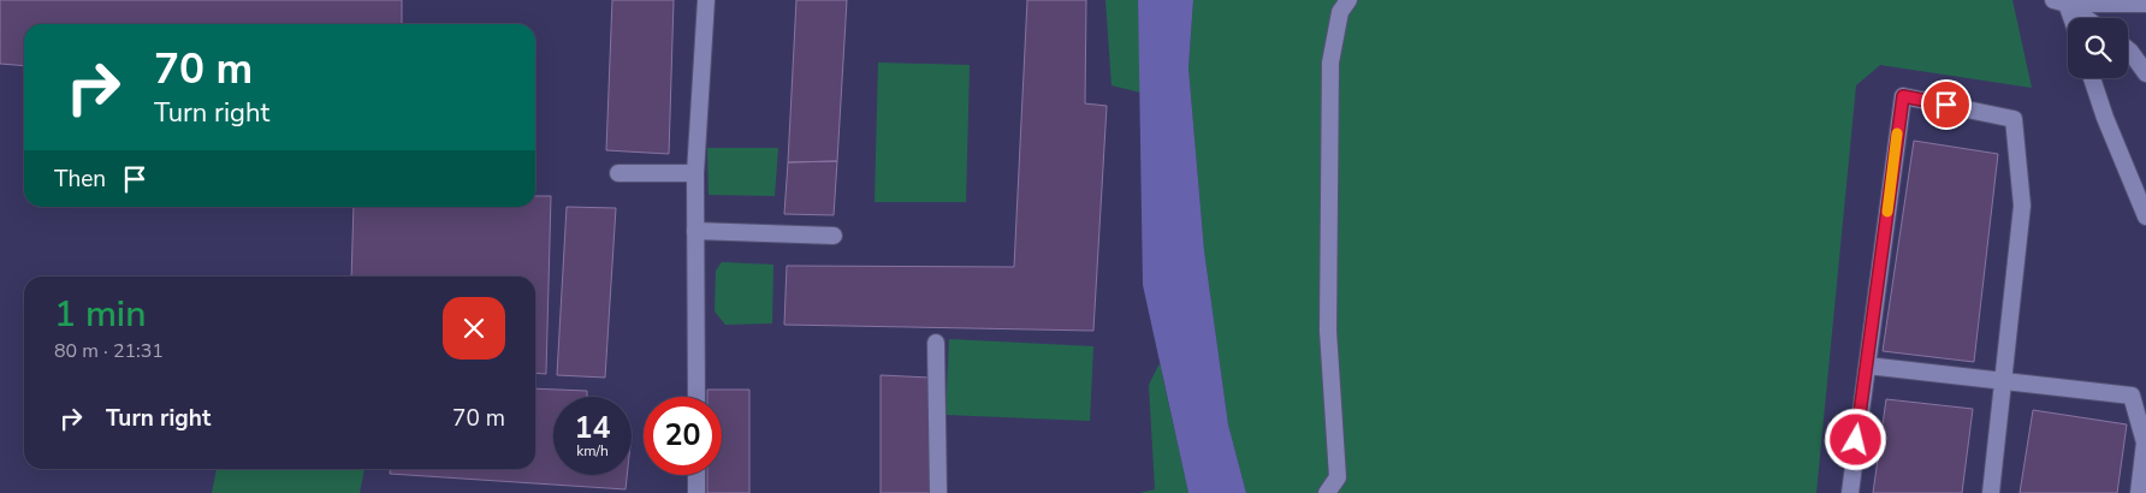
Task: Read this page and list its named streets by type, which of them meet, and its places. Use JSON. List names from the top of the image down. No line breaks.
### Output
{"page":{"turn":["70 m","Turn right"],"then":"Then","heading":["1 min","80 m · 21:31"],"list":[{"name":"Turn right","value":"70 m"}],"speed":"14 km/h","limit":"20"}}
